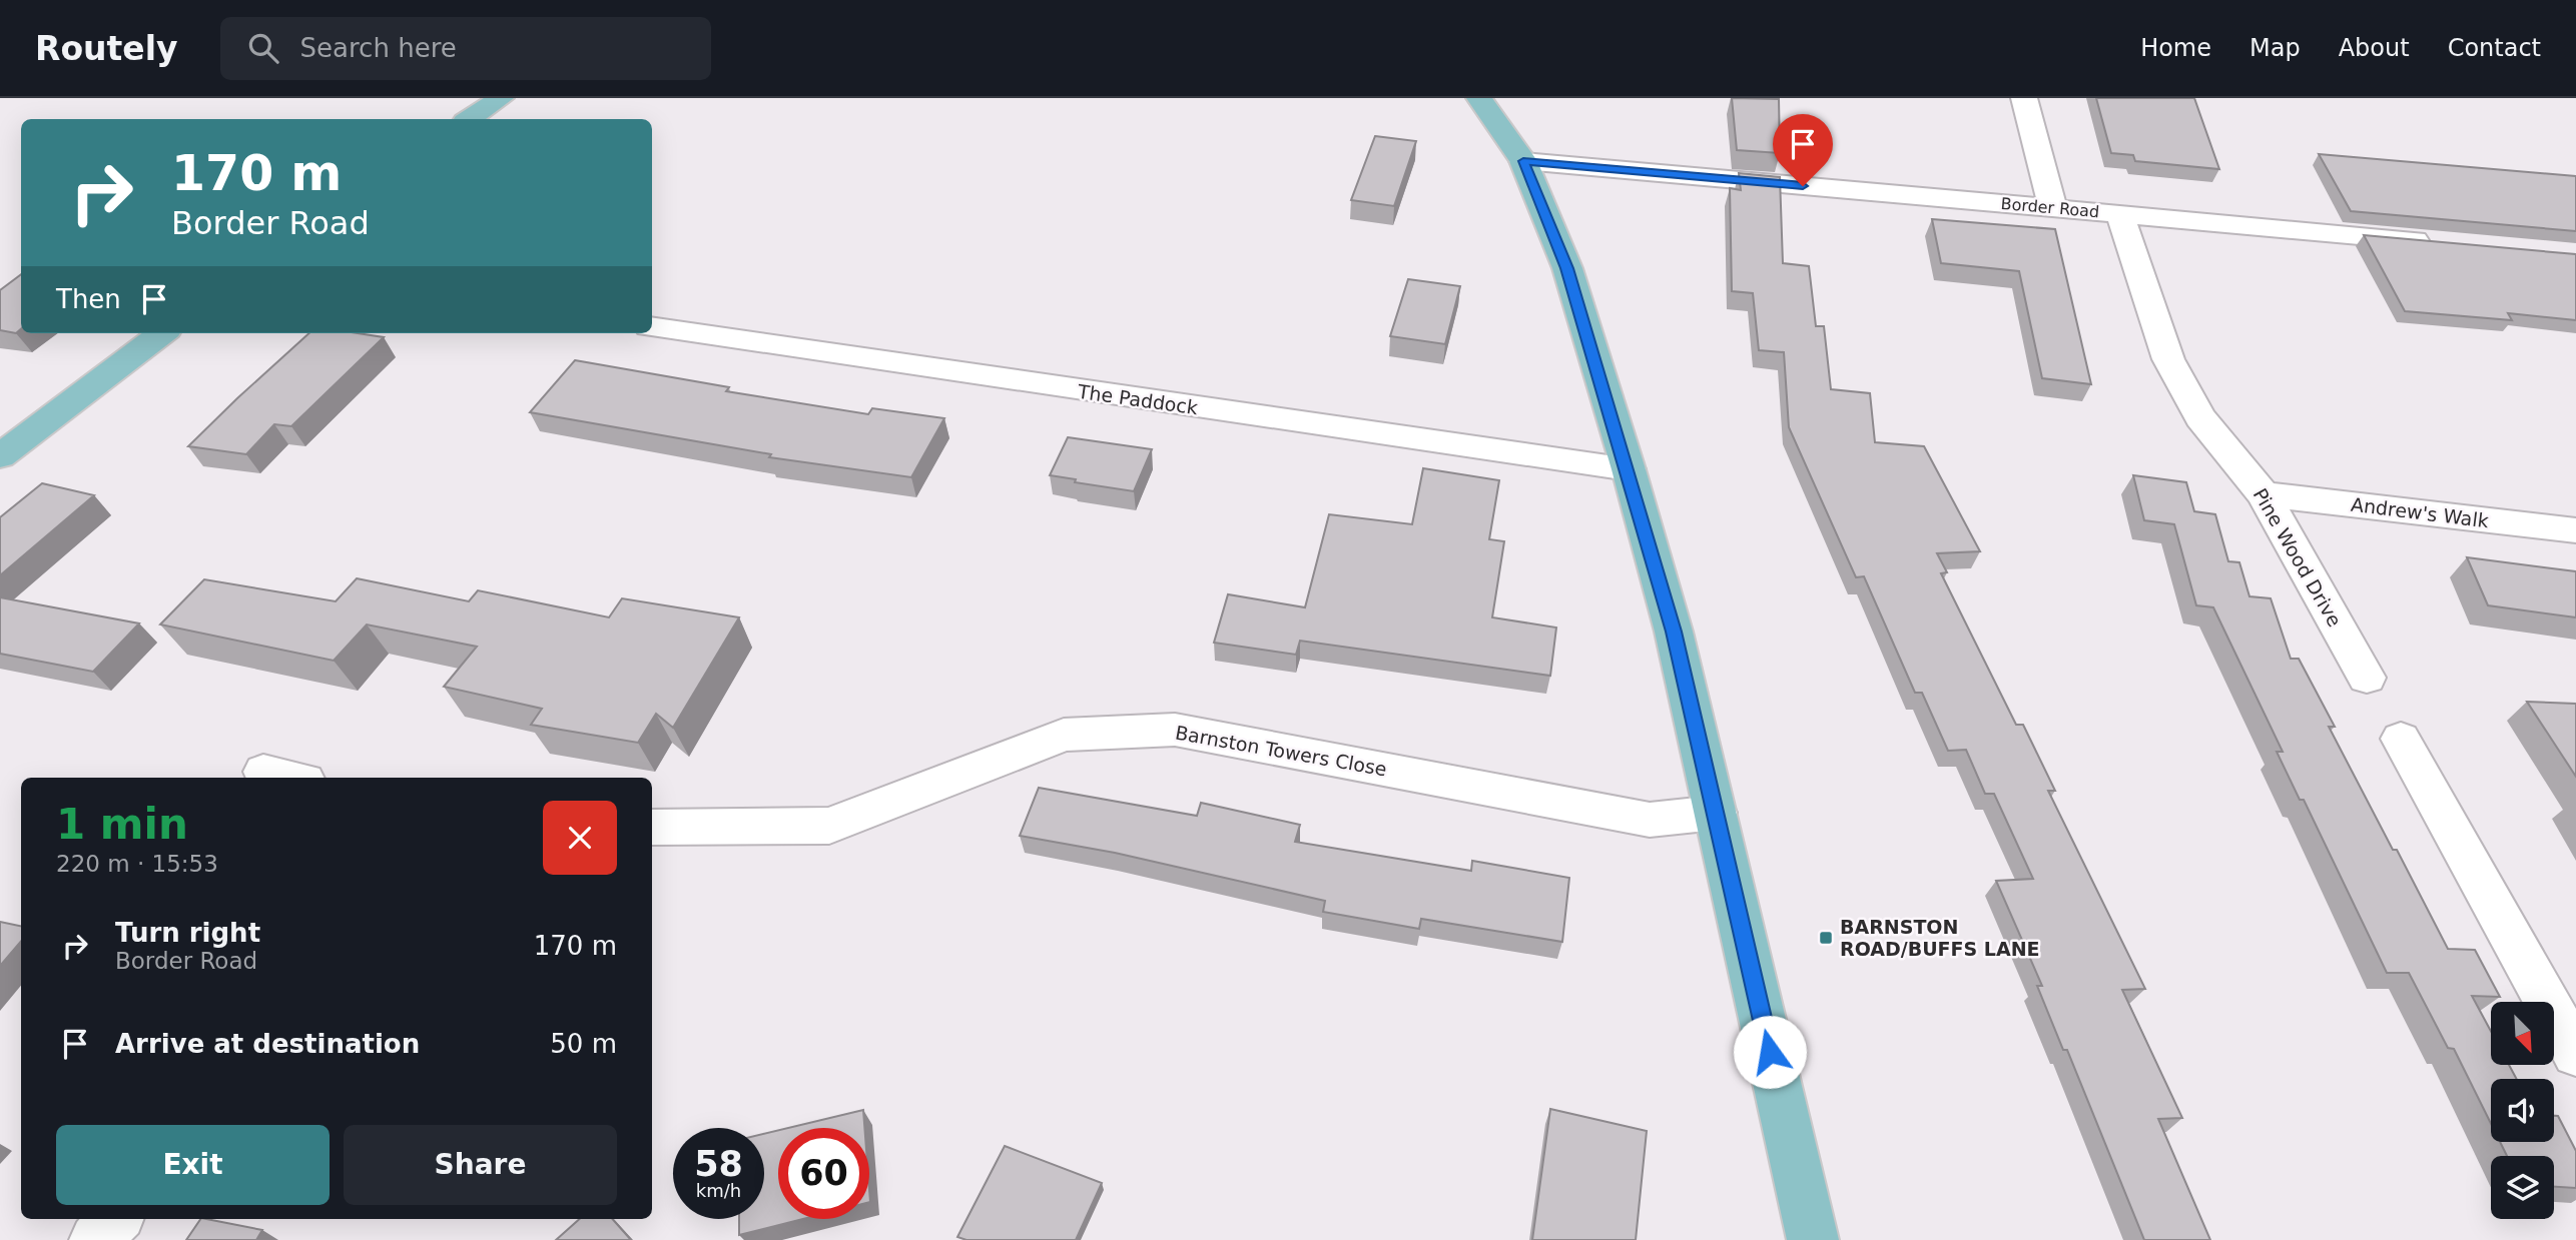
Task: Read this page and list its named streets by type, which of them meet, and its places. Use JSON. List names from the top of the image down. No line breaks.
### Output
{"streets":{"street":["Border Road","The Paddock","Andrew's Walk","Pine Wood Drive","Barnston Towers Close"]},"crossings":[["Border Road","Pine Wood Drive"],["Andrew's Walk","Pine Wood Drive"]],"places":{"transit":["BARNSTON ROAD/BUFFS LANE"]},"north":"bottom right","page":{"header":"Routely","search":"Search here","nav":["Home","Map","About","Contact"],"turn":["170 m","Border Road"],"then":"Then","heading":["1 min","220 m · 15:53"],"list":[{"name":"Turn right","note":"Border Road","value":"170 m"},{"name":"Arrive at destination","value":"50 m"}],"buttons":["Exit","Share"],"speed":"58 km/h","limit":"60"}}
